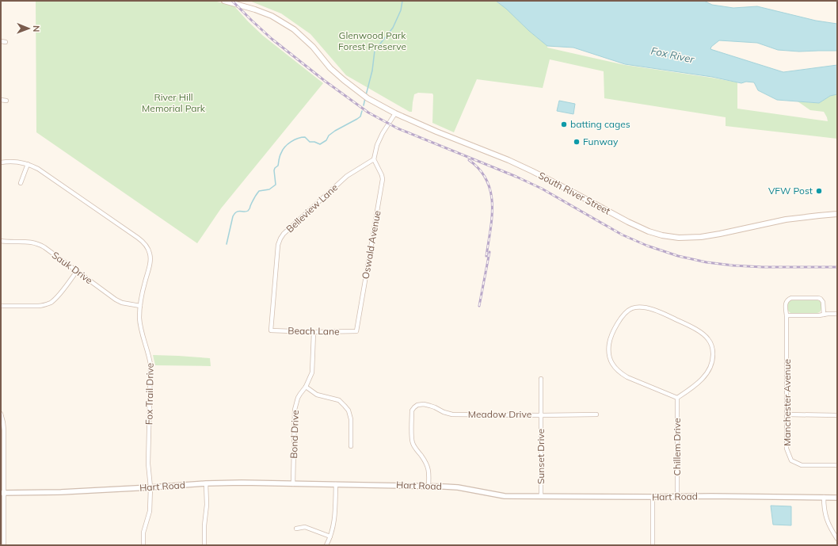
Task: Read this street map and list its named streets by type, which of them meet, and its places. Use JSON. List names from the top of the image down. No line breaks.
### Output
{"streets":{"main road":["South River Street"],"street":["Belleview Lane","Oswald Avenue","Sauk Drive","Beach Lane","Fox Trail Drive","Manchester Avenue","Meadow Drive","Bond Drive","Chillem Drive","Sunset Drive","Hart Road"]},"crossings":[["Belleview Lane","Oswald Avenue"],["Belleview Lane","Beach Lane"],["Oswald Avenue","Beach Lane"],["Sauk Drive","Fox Trail Drive"],["Beach Lane","Bond Drive"],["Fox Trail Drive","Hart Road"],["Meadow Drive","Sunset Drive"],["Meadow Drive","Hart Road"],["Bond Drive","Hart Road"],["Chillem Drive","Hart Road"],["Sunset Drive","Hart Road"]],"water":["Fox River"],"parks":["Glenwood Park Forest Preserve","River Hill Memorial Park"],"places":["batting cages","Funway","VFW Post"],"north":"right"}
